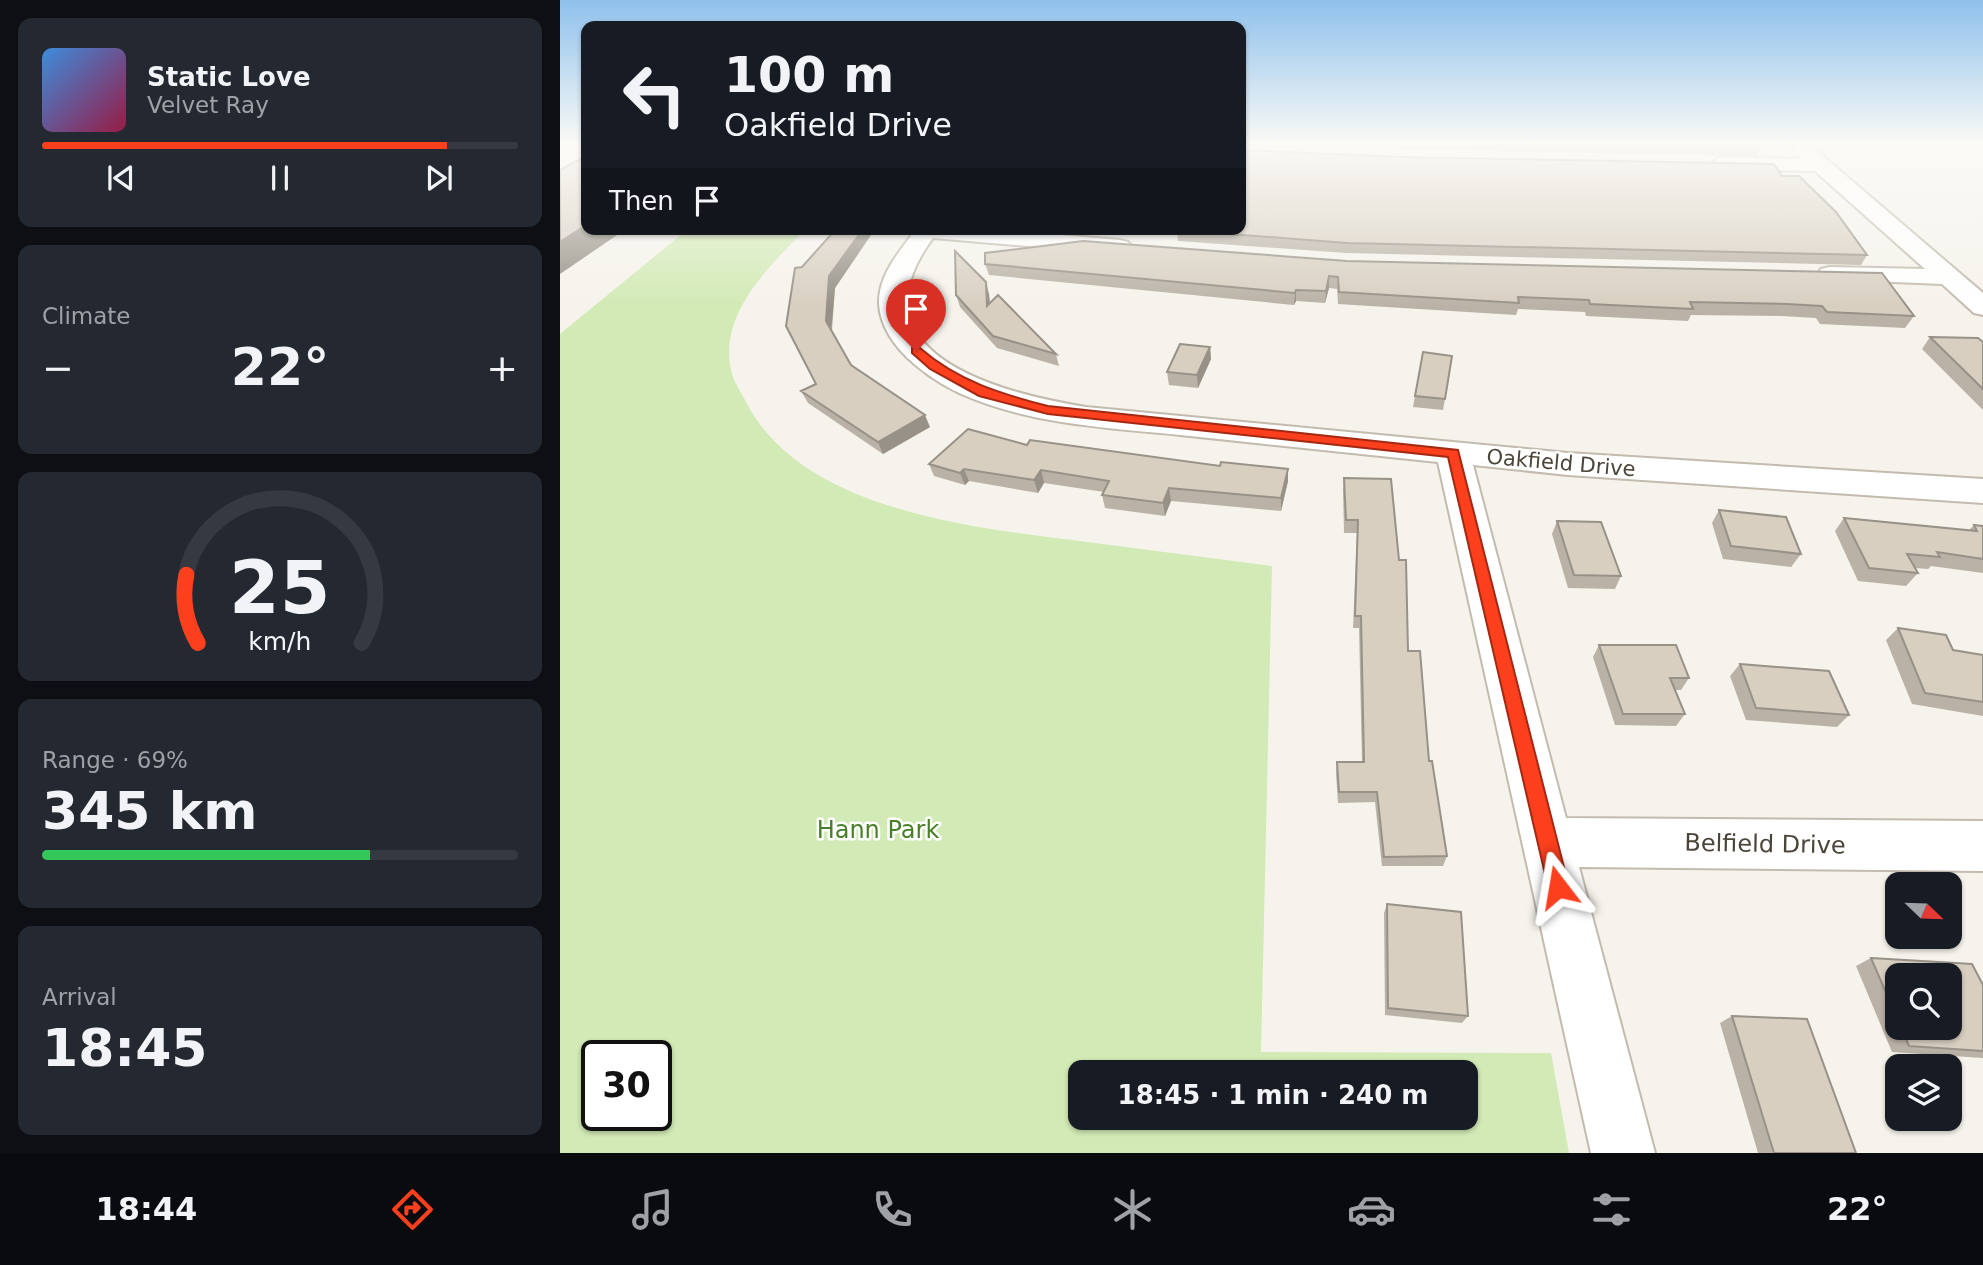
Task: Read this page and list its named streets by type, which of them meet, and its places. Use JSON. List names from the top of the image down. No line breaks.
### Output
{"streets":{"street":["Oakfield Drive","Belfield Drive"]},"parks":["Hann Park"],"north":"bottom right","page":{"turn":["100 m","Oakfield Drive"],"song":["Static Love","Velvet Ray"],"then":"Then","tile":["Climate",["Range · 69%","345 km"],["Arrival","18:45"]],"heat":["−","22°","+"],"limit":"30","trip":"18:45 · 1 min · 240 m","tabs":["18:44","22°"],"gauge":["25","km/h"]}}
